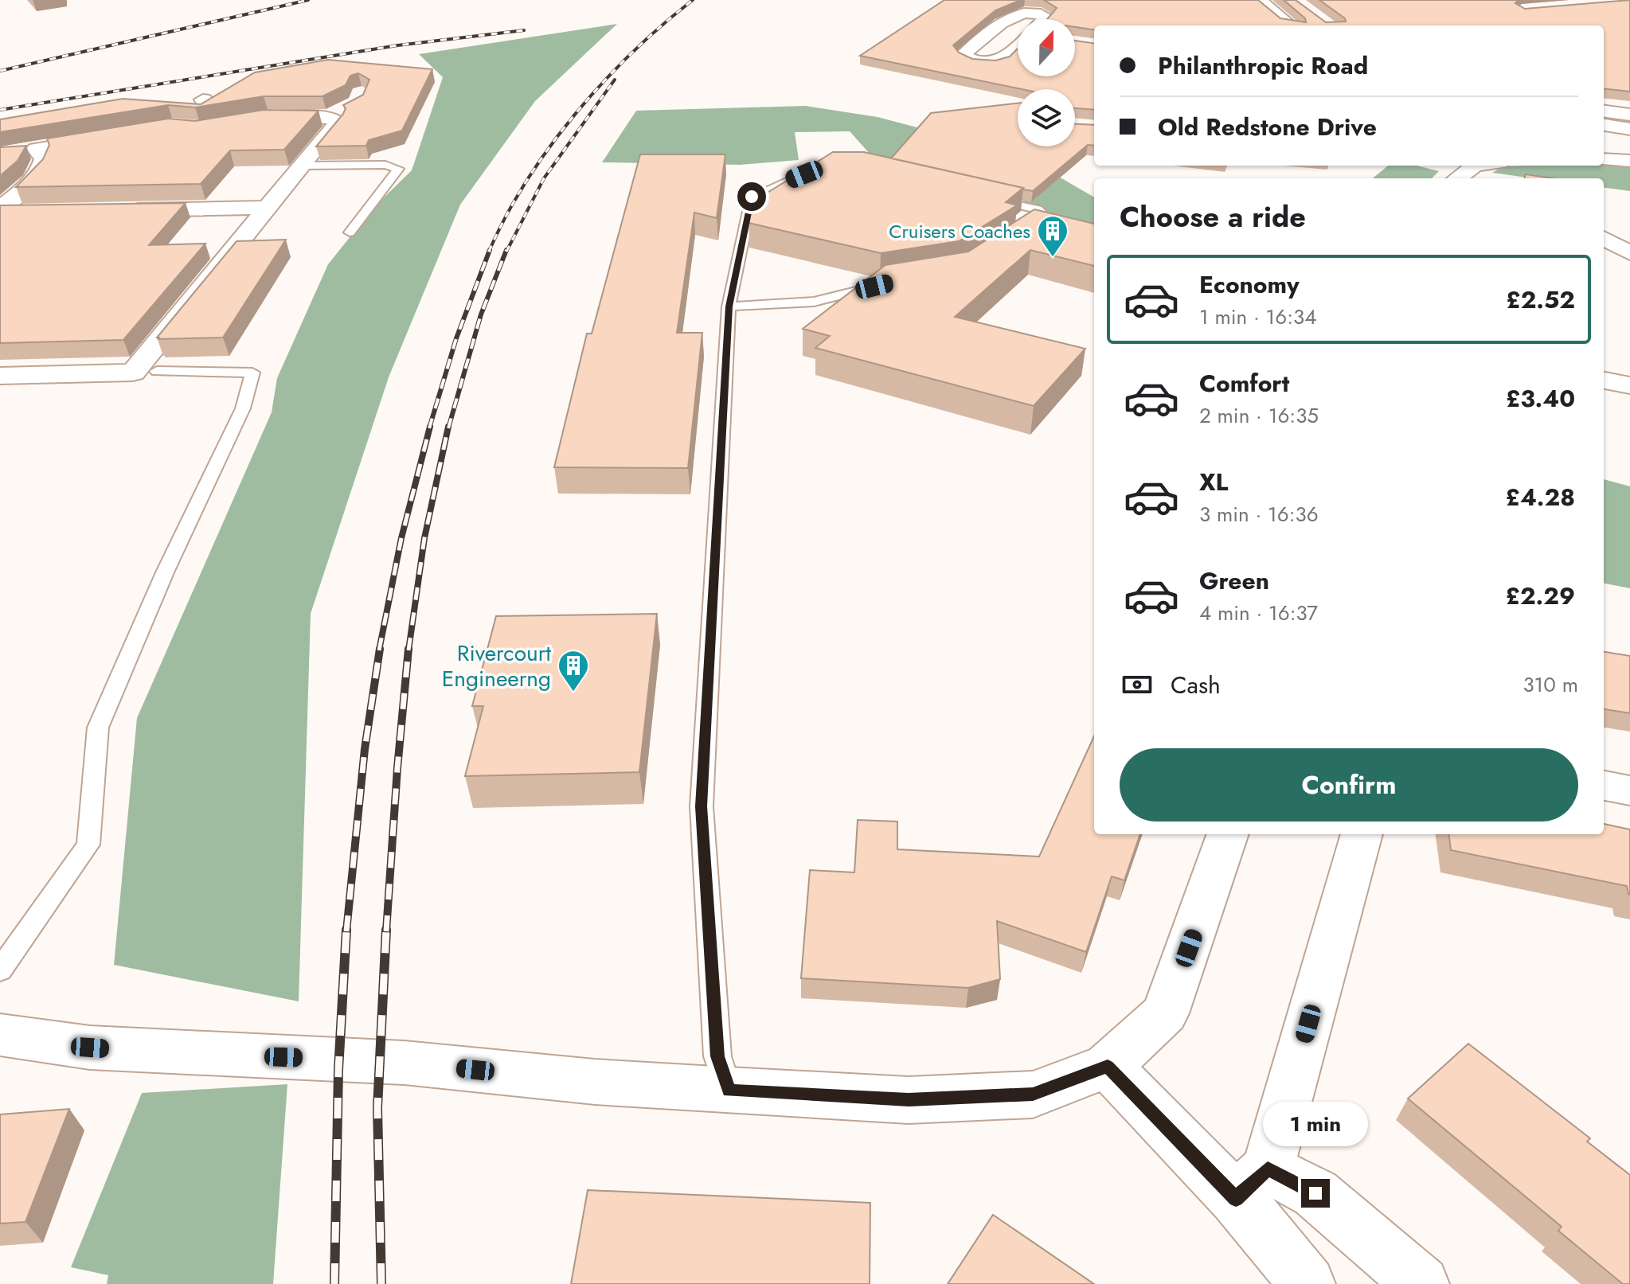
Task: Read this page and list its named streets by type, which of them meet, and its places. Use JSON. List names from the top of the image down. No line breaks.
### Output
{"places":{"building":["Cruisers Coaches","Rivercourt Engineerng"]},"north":"top","page":{"banner":["Philanthropic Road","Old Redstone Drive"],"heading":"Choose a ride","list":[{"name":"Economy","note":"1 min · 16:34","value":"£2.52"},{"name":"Comfort","note":"2 min · 16:35","value":"£3.40"},{"name":"XL","note":"3 min · 16:36","value":"£4.28"},{"name":"Green","note":"4 min · 16:37","value":"£2.29"}],"pay":["Cash","310 m"],"buttons":"Confirm","bubble":"1 min"}}
